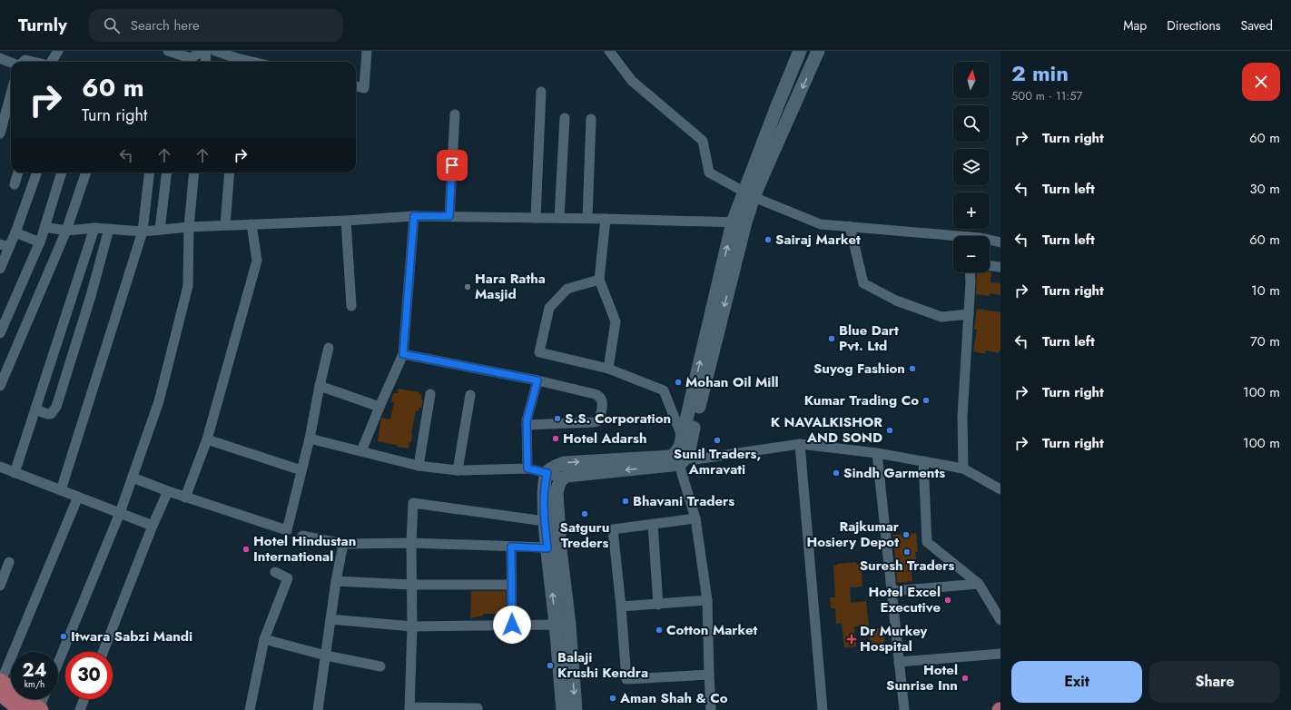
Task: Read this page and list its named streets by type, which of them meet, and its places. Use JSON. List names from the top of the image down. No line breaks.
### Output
{"places":{"other":["Sairaj Market","Hara Ratha Masjid","Blue Dart Pvt. Ltd","Suyog Fashion","Mohan Oil Mill","Kumar Trading Co","S.S. Corporation","K NAVALKISHOR AND SOND","Hotel Adarsh","Sunil Traders, Amravati","Sindh Garments","Bhavani Traders","Satguru Treders","Rajkumar Hosiery Depot","Hotel Hindustan International","Suresh Traders","Hotel Excel Executive","Cotton Market","Itwara Sabzi Mandi","Balaji Krushi Kendra","Hotel Sunrise Inn","Aman Shah & Co"],"health":["Dr Murkey Hospital"]},"north":"top","page":{"header":"Turnly","search":"Search here","nav":["Map","Directions","Saved"],"heading":["2 min","500 m · 11:57"],"map_buttons":["+","−"],"turn":["60 m","Turn right"],"list":[{"name":"Turn right","value":"60 m"},{"name":"Turn left","value":"30 m"},{"name":"Turn left","value":"60 m"},{"name":"Turn right","value":"10 m"},{"name":"Turn left","value":"70 m"},{"name":"Turn right","value":"100 m"},{"name":"Turn right","value":"100 m"}],"speed":"24 km/h","limit":"30","buttons":["Exit","Share"]}}
